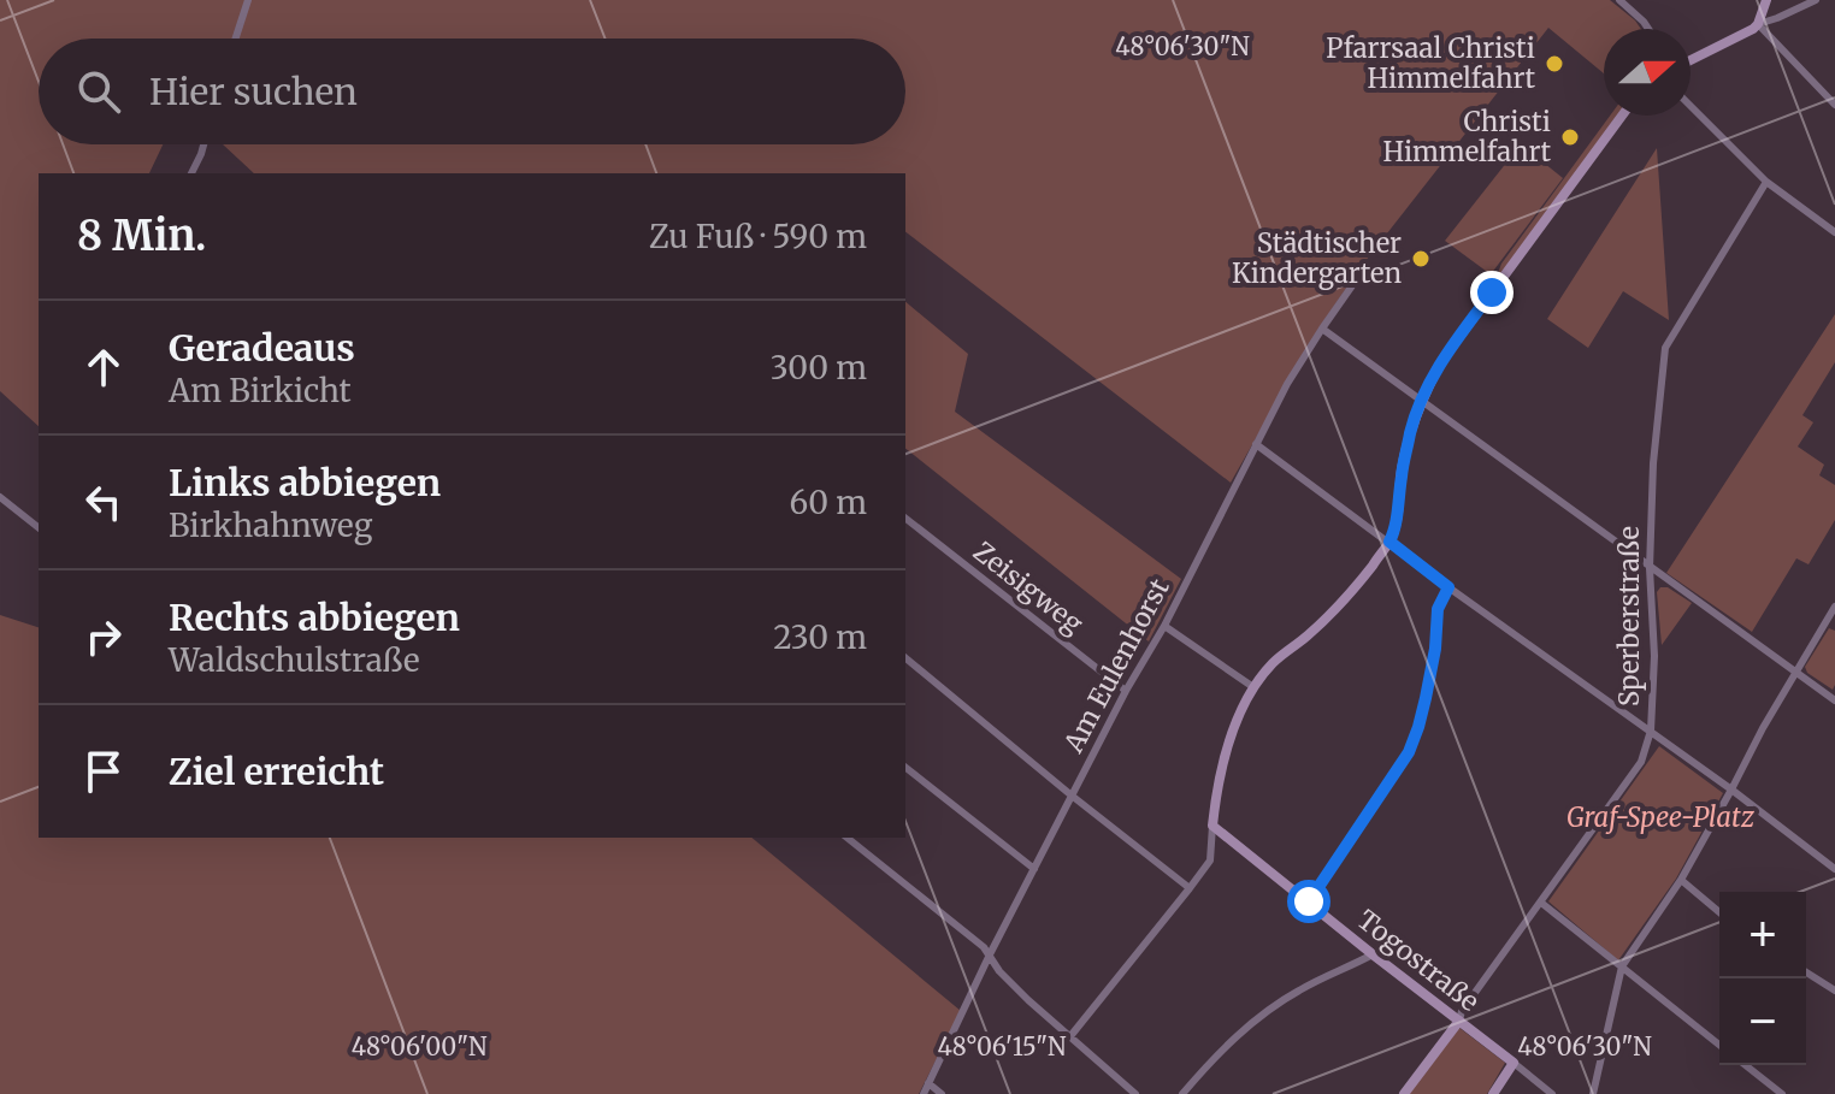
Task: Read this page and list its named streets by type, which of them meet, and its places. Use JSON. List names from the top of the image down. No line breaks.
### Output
{"streets":{"street":["Zeisigweg","Sperberstraße","Am Eulenhorst","Togostraße"]},"crossings":[["Zeisigweg","Am Eulenhorst"],["Sperberstraße","Togostraße"]],"parks":["Graf-Spee-Platz"],"places":["Pfarrsaal Christi Himmelfahrt","Christi Himmelfahrt","Städtischer Kindergarten"],"north":"right","page":{"search":"Hier suchen","heading":["8 Min.","Zu Fuß · 590 m"],"list":[["Geradeaus","Am Birkicht","300 m"],["Links abbiegen","Birkhahnweg","60 m"],["Rechts abbiegen","Waldschulstraße","230 m"],"Ziel erreicht"],"map_buttons":["+","−"]},"coordinates":["48°06'30\"N","48°06'00\"N","48°06'15\"N"]}
